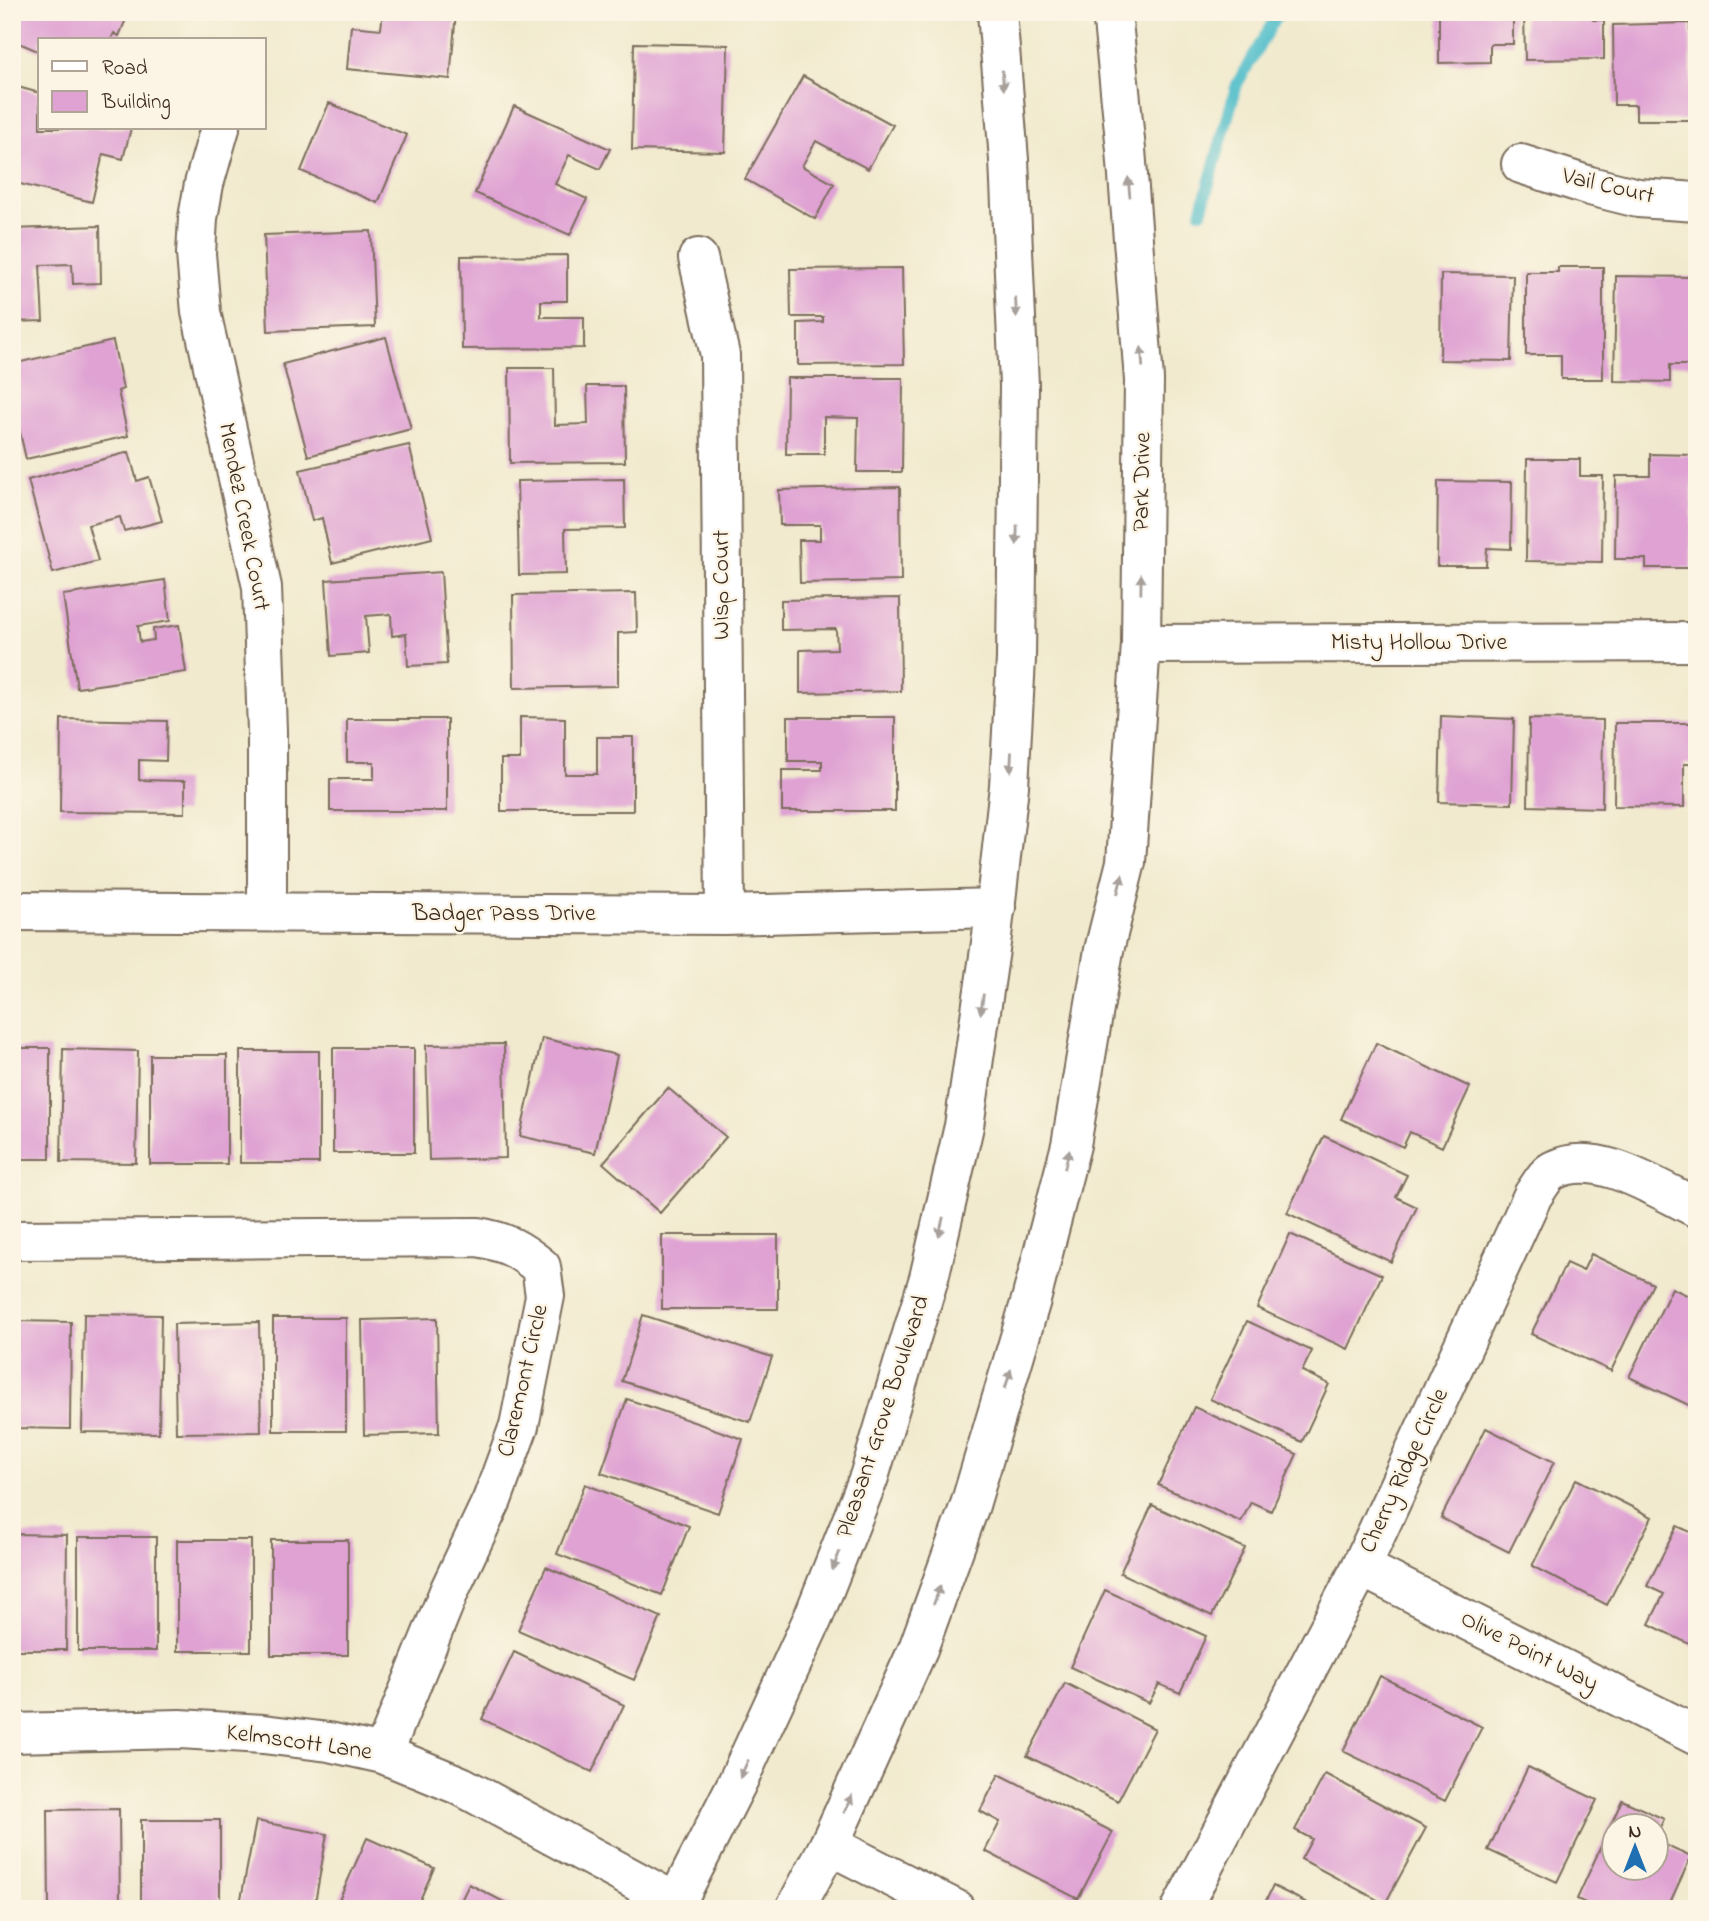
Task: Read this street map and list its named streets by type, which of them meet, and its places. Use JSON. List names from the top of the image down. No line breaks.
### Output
{"streets":{"street":["Vail Court","Park Drive","Mendez Creek Court","Wisp Court","Misty Hollow Drive","Badger Pass Drive","Claremont Circle","Pleasant Grove Boulevard","Cherry Ridge Circle","Olive Point Way","Kelmscott Lane"]},"crossings":[["Park Drive","Misty Hollow Drive"],["Mendez Creek Court","Badger Pass Drive"],["Wisp Court","Badger Pass Drive"],["Badger Pass Drive","Pleasant Grove Boulevard"],["Claremont Circle","Kelmscott Lane"],["Pleasant Grove Boulevard","Kelmscott Lane"],["Cherry Ridge Circle","Olive Point Way"]],"one_way":["Pleasant Grove Boulevard"],"legend":["Road","Building"],"north":"top"}
